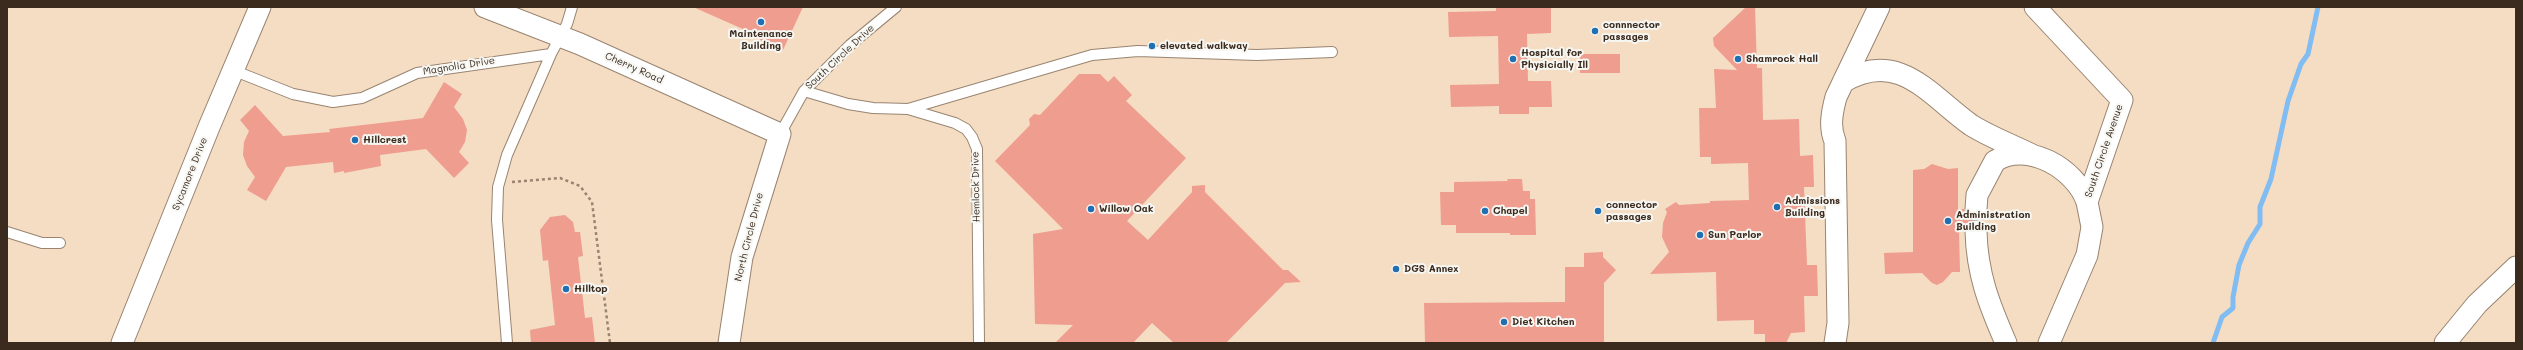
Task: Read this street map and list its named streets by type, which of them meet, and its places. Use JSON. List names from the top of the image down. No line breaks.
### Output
{"streets":{"street":["Cherry Road","South Circle Avenue","Sycamore Drive","North Circle Drive"],"lane":["South Circle Drive","Magnolia Drive","Hemlock Drive"]},"crossings":[["South Circle Drive","Cherry Road"],["South Circle Drive","Hemlock Drive"],["South Circle Drive","North Circle Drive"],["Magnolia Drive","Cherry Road"],["Magnolia Drive","Sycamore Drive"],["Cherry Road","North Circle Drive"]],"places":["Maintenance Building","connnector passages","elevated walkway","Hospital for Physicially Ill","Shamrock Hall","Hillcrest","Admissions Building","Willow Oak","Chapel","connector passages","Administration Building","Sun Parlor","DGS Annex","Hilltop","Diet Kitchen"]}
